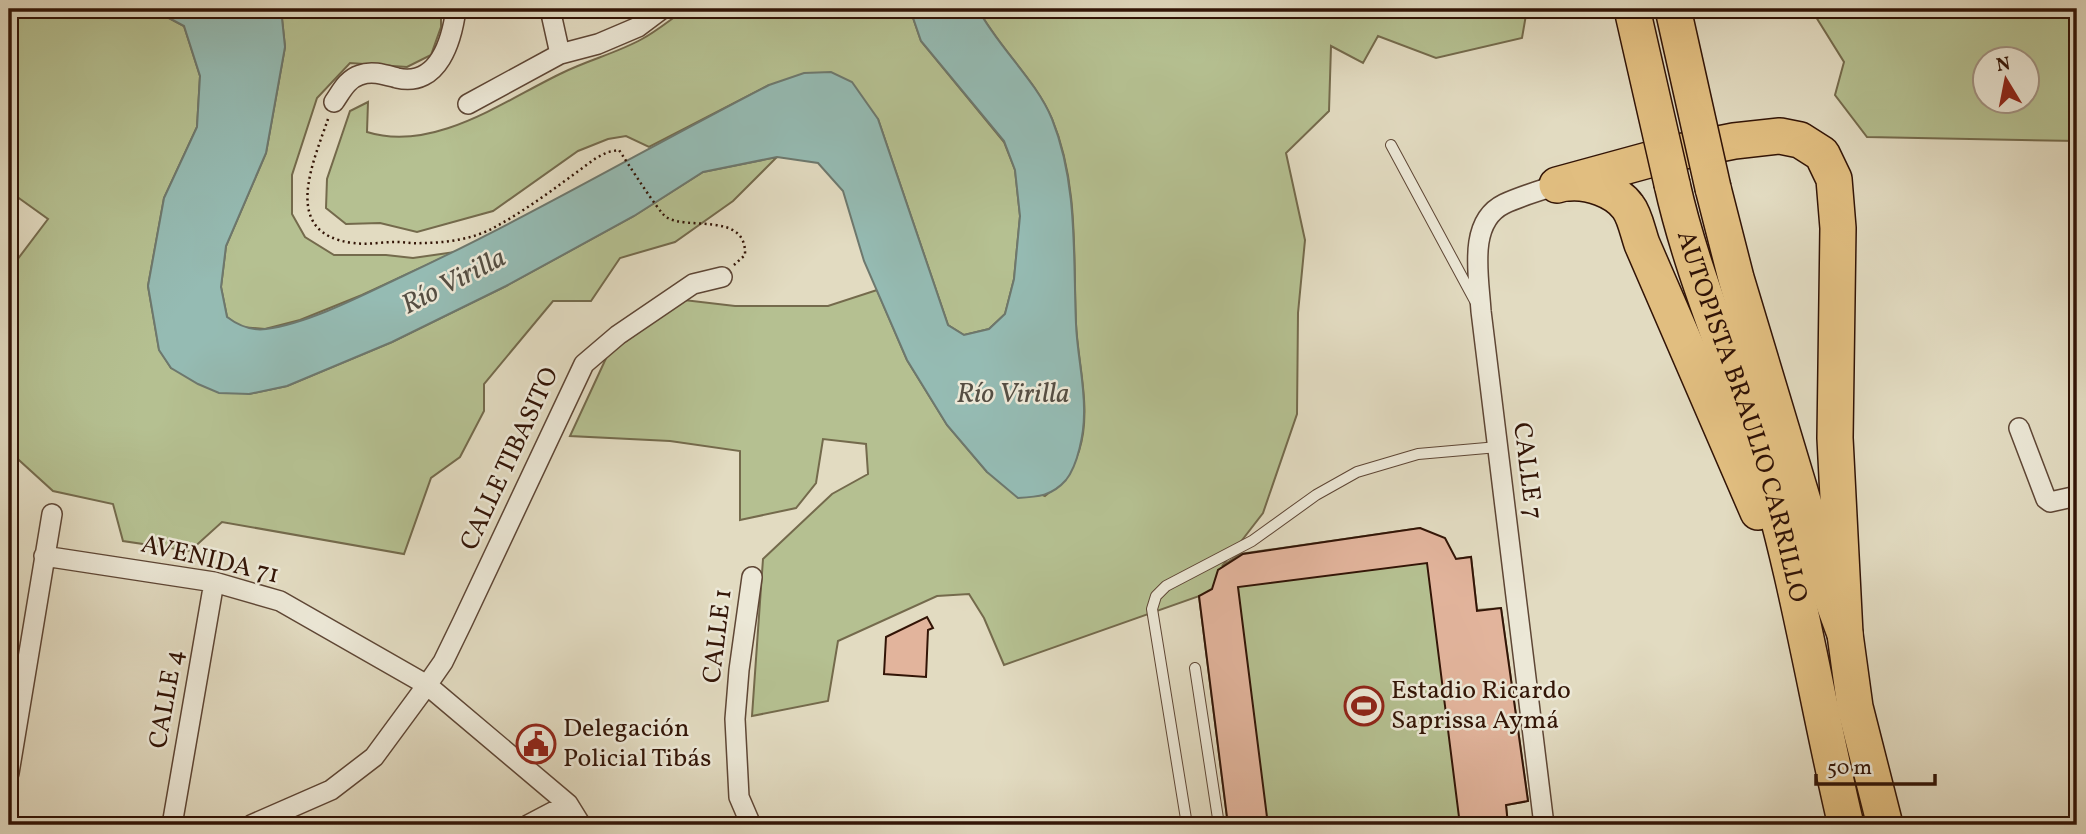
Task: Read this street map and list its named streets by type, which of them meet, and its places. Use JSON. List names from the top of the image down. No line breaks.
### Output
{"streets":{"highway":["AUTOPISTA BRAULIO CARRILLO"],"street":["CALLE TIBASITO","CALLE 7","AVENIDA 71","CALLE 1","CALLE 4"]},"crossings":[["CALLE TIBASITO","AVENIDA 71"],["AVENIDA 71","CALLE 4"]],"water":["Río Virilla"],"places":{"sports":["Estadio Ricardo Saprissa Aymá"],"public building":["Delegación Policial Tibás"]},"scale_bar":"50 m","north":"top"}
